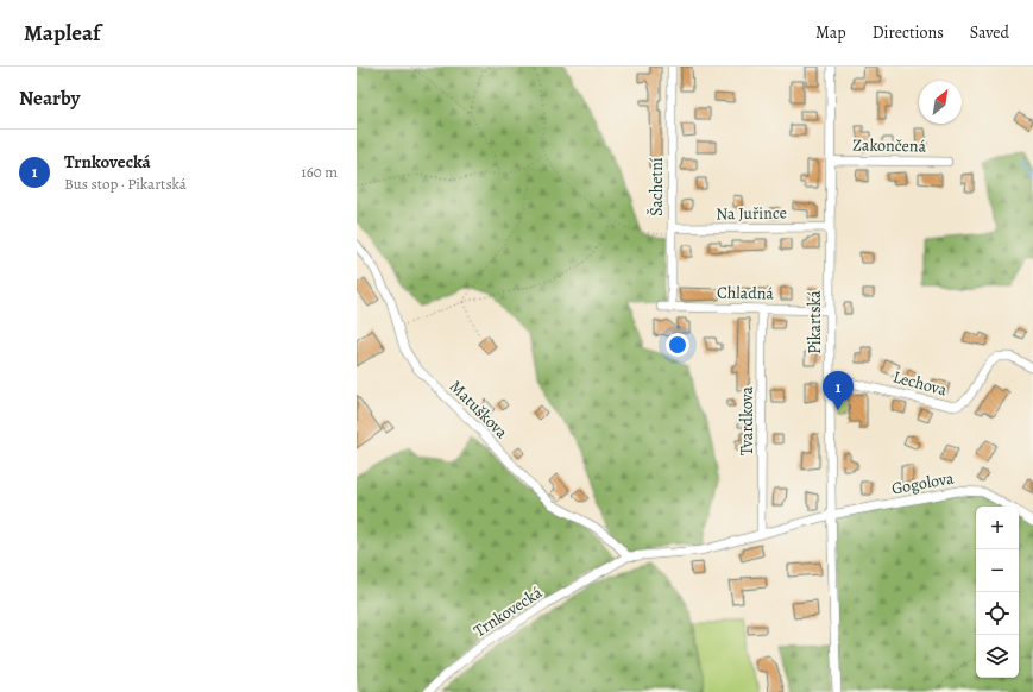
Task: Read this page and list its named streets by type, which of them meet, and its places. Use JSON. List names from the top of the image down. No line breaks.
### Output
{"streets":{"street":["Zakončená","Šachetní","Na Juřince","Chladná","Pikartská","Lechova","Matuškova","Tvardkova","Gogolova","Trnkovecká"]},"crossings":[["Zakončená","Pikartská"],["Šachetní","Na Juřince"],["Šachetní","Chladná"],["Na Juřince","Pikartská"],["Chladná","Pikartská"],["Chladná","Tvardkova"],["Pikartská","Lechova"],["Pikartská","Gogolova"],["Pikartská","Trnkovecká"],["Matuškova","Trnkovecká"],["Tvardkova","Trnkovecká"],["Gogolova","Trnkovecká"]],"north":"top right","page":{"header":"Mapleaf","nav":["Map","Directions","Saved"],"heading":"Nearby","list":[{"mark":"1","name":"Trnkovecká","note":"Bus stop · Pikartská","value":"160 m"}],"pins":"1","map_buttons":["+","−"]}}
